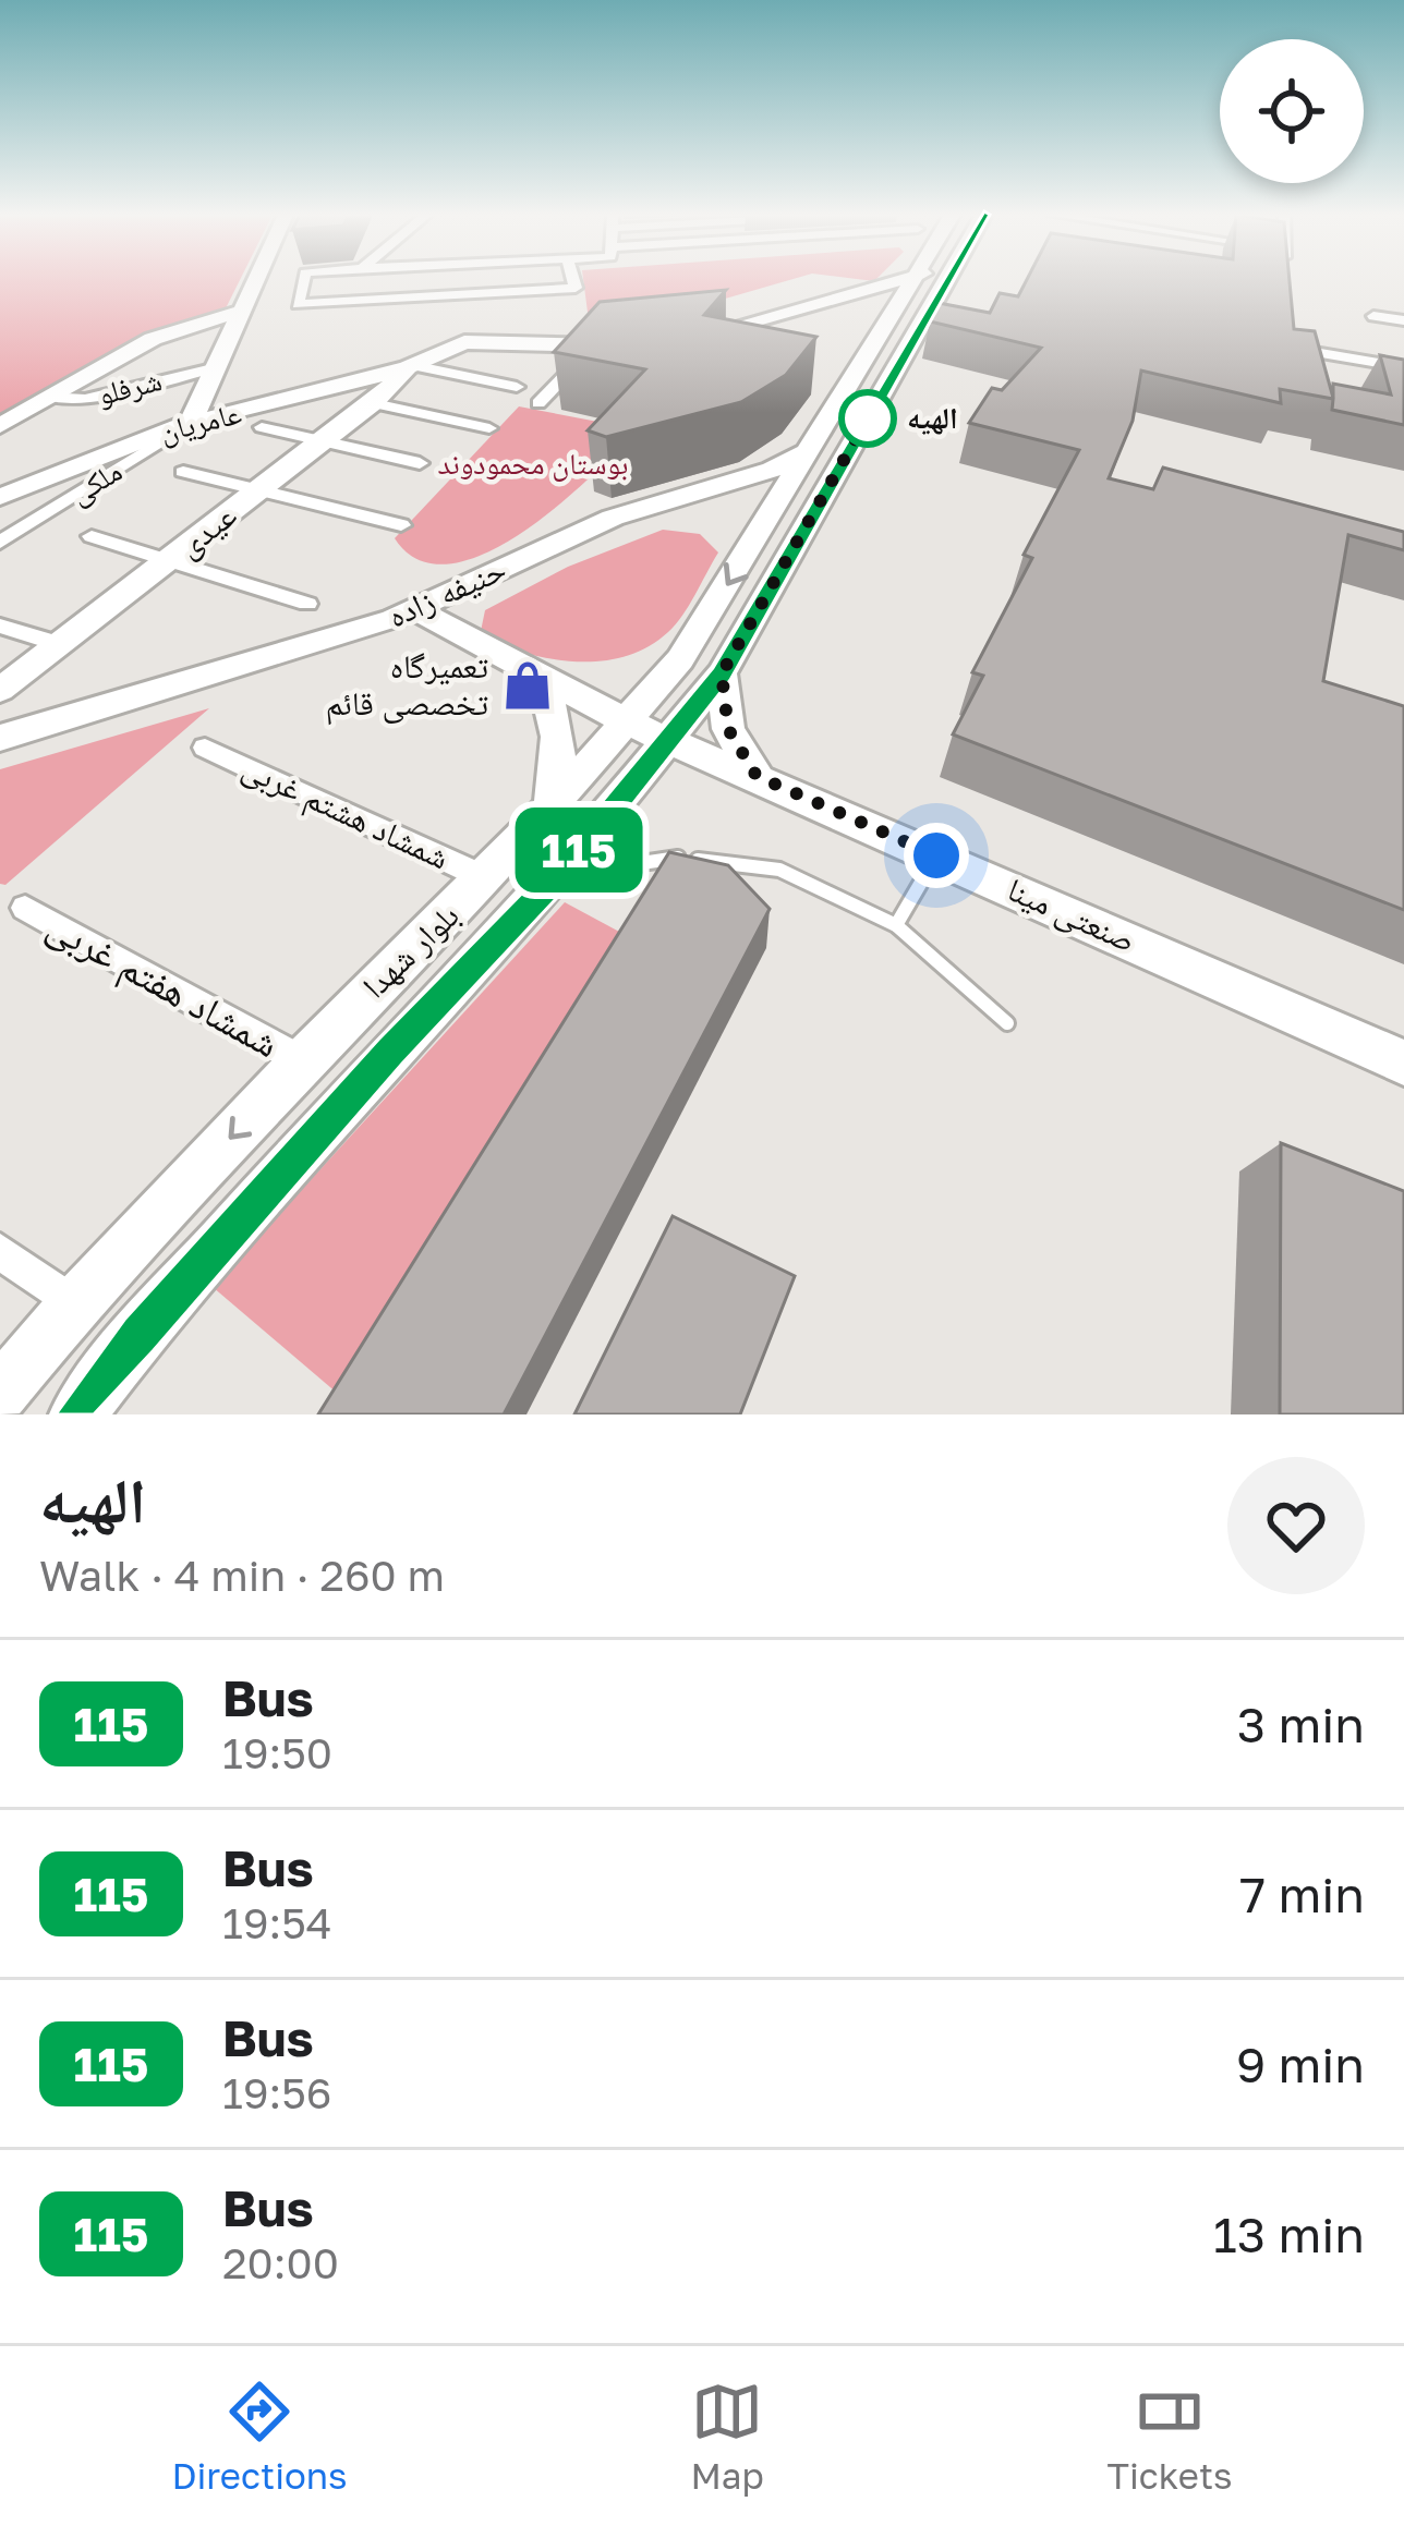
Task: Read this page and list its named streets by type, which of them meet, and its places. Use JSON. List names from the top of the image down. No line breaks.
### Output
{"streets":{"street":["شرفلو","عامریان","ملکی","عیدی","حنیفه زاده","شمشاد هشتم غربی","صنعتی مینا","بلوار شهدا","شمشاد هفتم غربی"]},"crossings":[["عامریان","ملکی"],["عامریان","عیدی"],["حنیفه زاده","صنعتی مینا"],["حنیفه زاده","بلوار شهدا"],["شمشاد هشتم غربی","بلوار شهدا"],["صنعتی مینا","بلوار شهدا"],["بلوار شهدا","شمشاد هفتم غربی"]],"parks":["بوستان محمودوند"],"places":{"other":["الهیه"],"shop":["تعمیرگاه تخصصی قائم"]},"lines":["bus line 115"],"page":{"on_map":"115","heading":["الهیه","Walk · 4 min · 260 m"],"list":[{"mark":"115","name":"Bus","note":"19:50","value":"3 min"},{"mark":"115","name":"Bus","note":"19:54","value":"7 min"},{"mark":"115","name":"Bus","note":"19:56","value":"9 min"},{"mark":"115","name":"Bus","note":"20:00","value":"13 min"}],"tabs":["Directions","Map","Tickets"]}}
